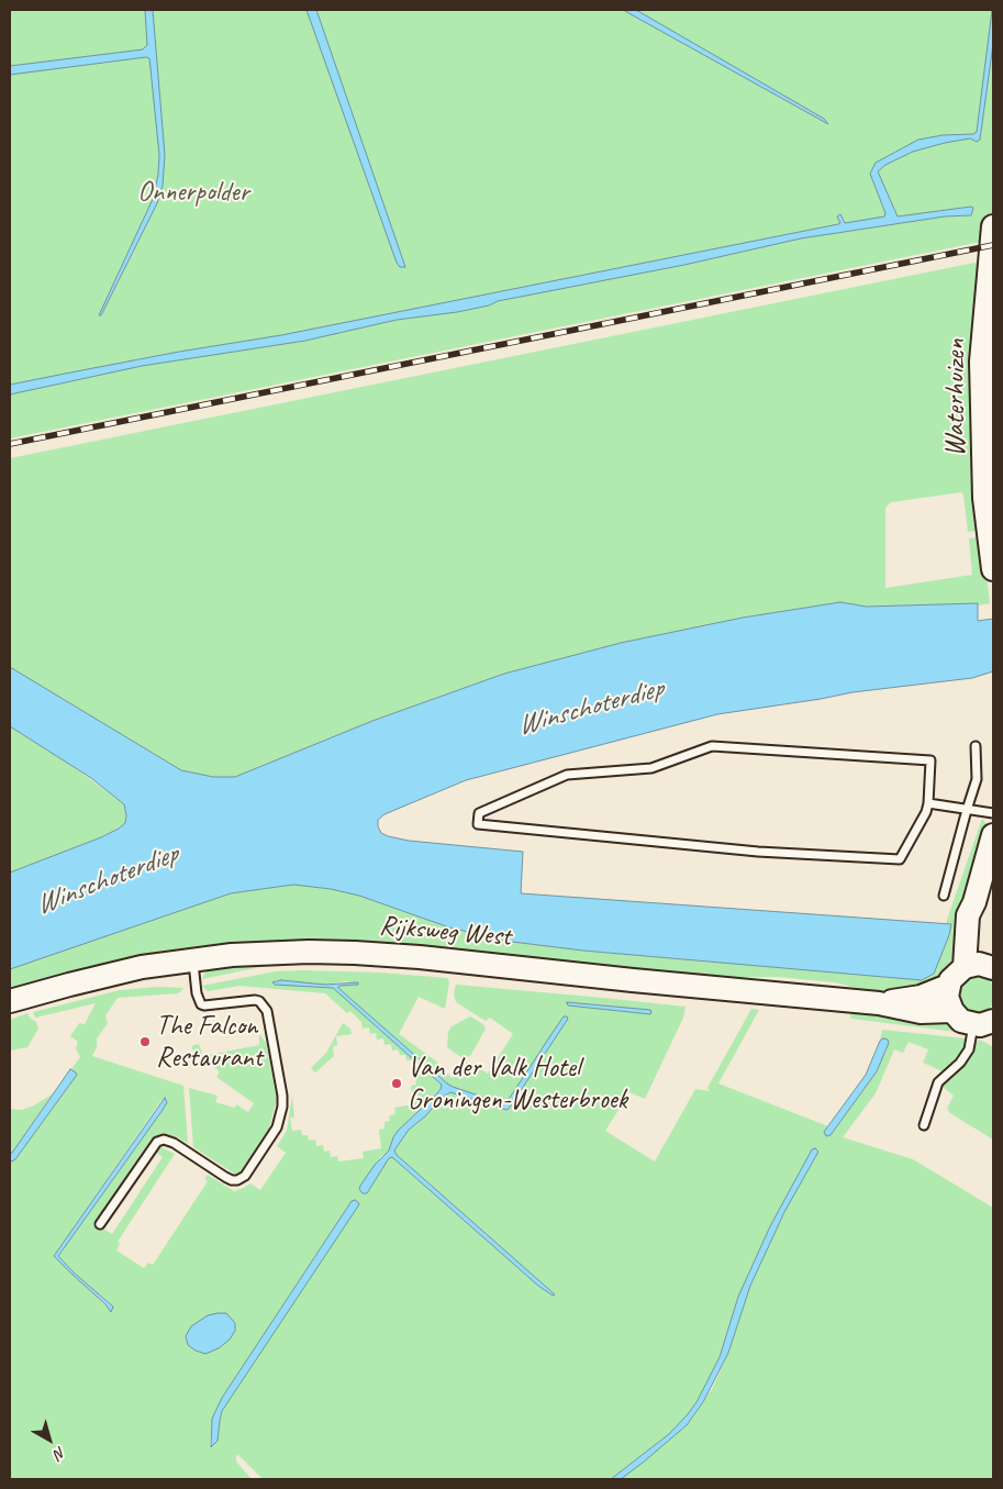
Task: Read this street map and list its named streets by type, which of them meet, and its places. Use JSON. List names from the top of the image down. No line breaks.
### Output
{"streets":{"main road":["Waterhuizen","Rijksweg West"]},"water":["Winschoterdiep"],"parks":["Onnerpolder"],"places":["The Falcon Restaurant","Van der Valk Hotel Groningen-Westerbroek"],"north":"bottom right"}
